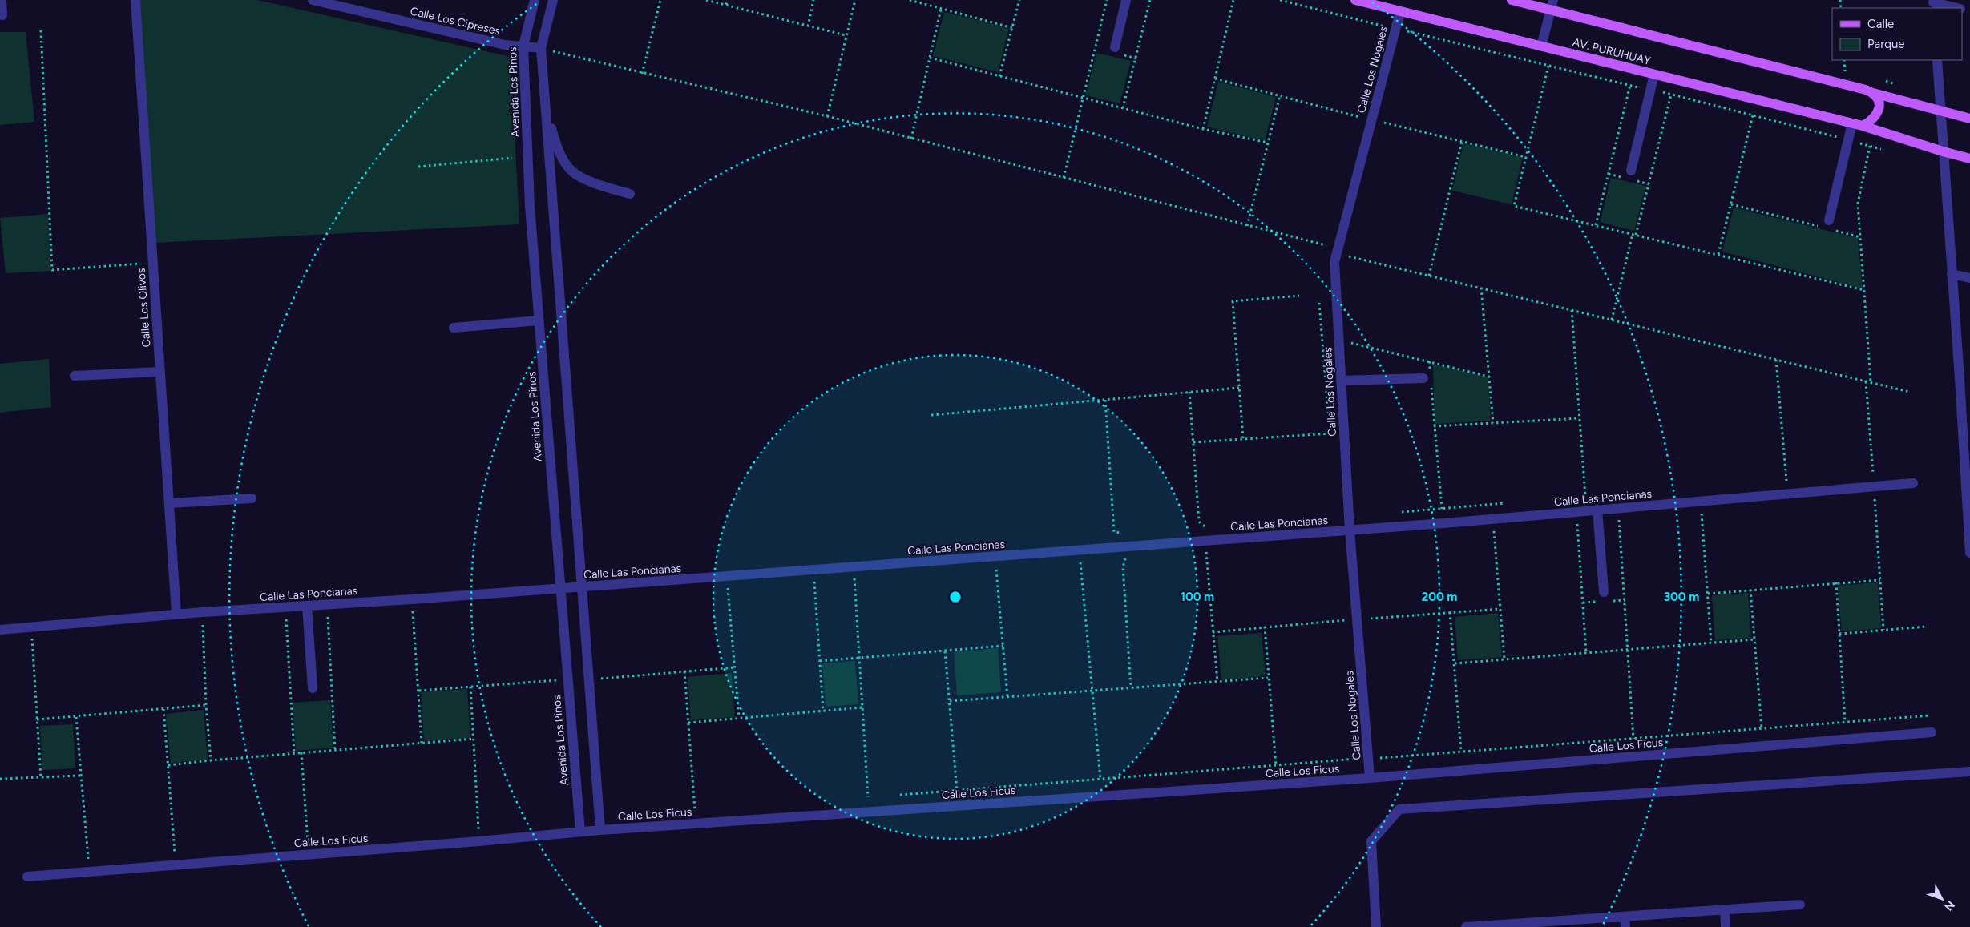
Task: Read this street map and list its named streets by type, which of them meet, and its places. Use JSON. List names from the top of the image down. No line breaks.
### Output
{"streets":{"main road":["AV. PURUHUAY"],"street":["Calle Los Cipreses","Calle Los Nogales","Avenida Los Pinos","Calle Los Olivos","Calle Las Poncianas","Calle Los Ficus"]},"crossings":[["Calle Los Cipreses","Avenida Los Pinos"],["AV. PURUHUAY","Calle Los Nogales"],["Calle Los Nogales","Calle Las Poncianas"],["Calle Los Nogales","Calle Los Ficus"],["Avenida Los Pinos","Calle Las Poncianas"],["Avenida Los Pinos","Calle Los Ficus"],["Calle Los Olivos","Calle Las Poncianas"]],"legend":["Calle","Parque"],"north":"bottom right","rings":["100 m","200 m","300 m"]}
